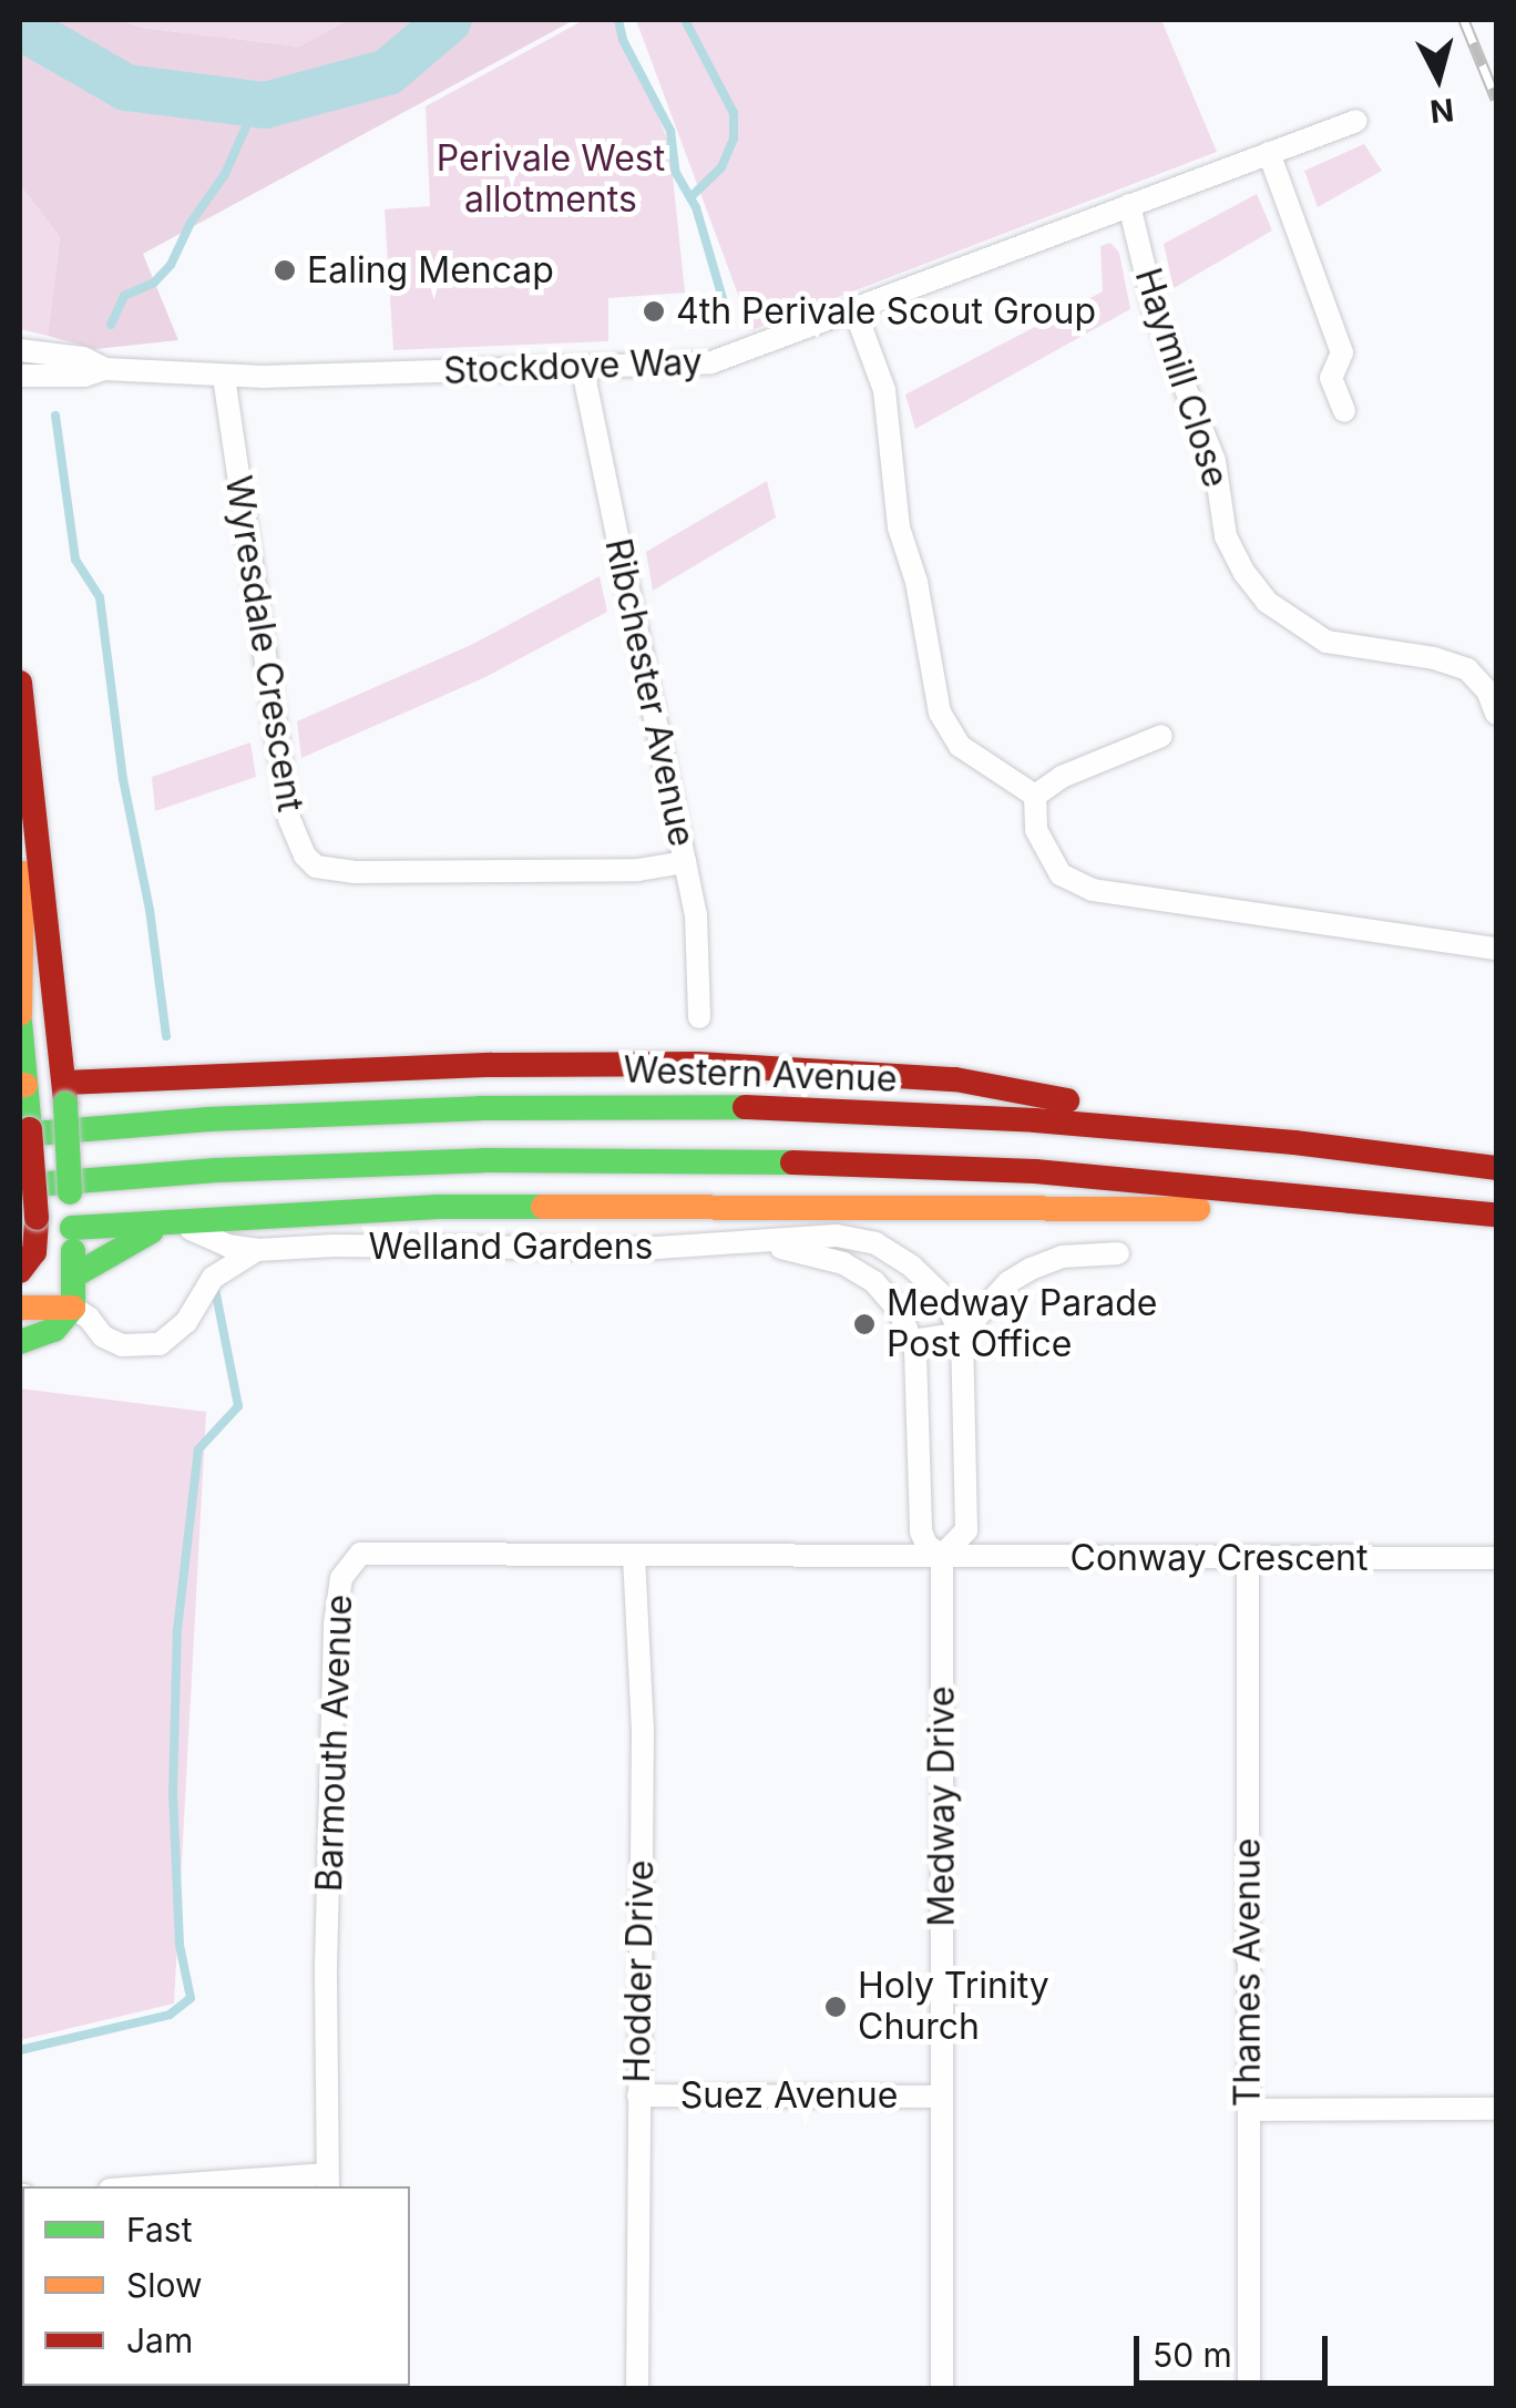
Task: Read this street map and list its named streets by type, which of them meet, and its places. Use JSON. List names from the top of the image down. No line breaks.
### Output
{"streets":{"main road":["Western Avenue"],"street":["Stockdove Way","Haymill Close","Wyresdale Crescent","Ribchester Avenue","Welland Gardens","Conway Crescent","Barmouth Avenue","Medway Drive","Hodder Drive","Thames Avenue","Suez Avenue"]},"crossings":[["Stockdove Way","Haymill Close"],["Stockdove Way","Wyresdale Crescent"],["Stockdove Way","Ribchester Avenue"],["Wyresdale Crescent","Ribchester Avenue"],["Conway Crescent","Barmouth Avenue"],["Conway Crescent","Medway Drive"],["Conway Crescent","Thames Avenue"],["Barmouth Avenue","Medway Drive"],["Barmouth Avenue","Hodder Drive"],["Medway Drive","Suez Avenue"],["Hodder Drive","Suez Avenue"]],"parks":["Perivale West allotments"],"places":["Ealing Mencap","4th Perivale Scout Group","Medway Parade Post Office","Holy Trinity Church"],"legend":["Fast","Slow","Jam"],"scale_bar":"50 m","north":"bottom"}
